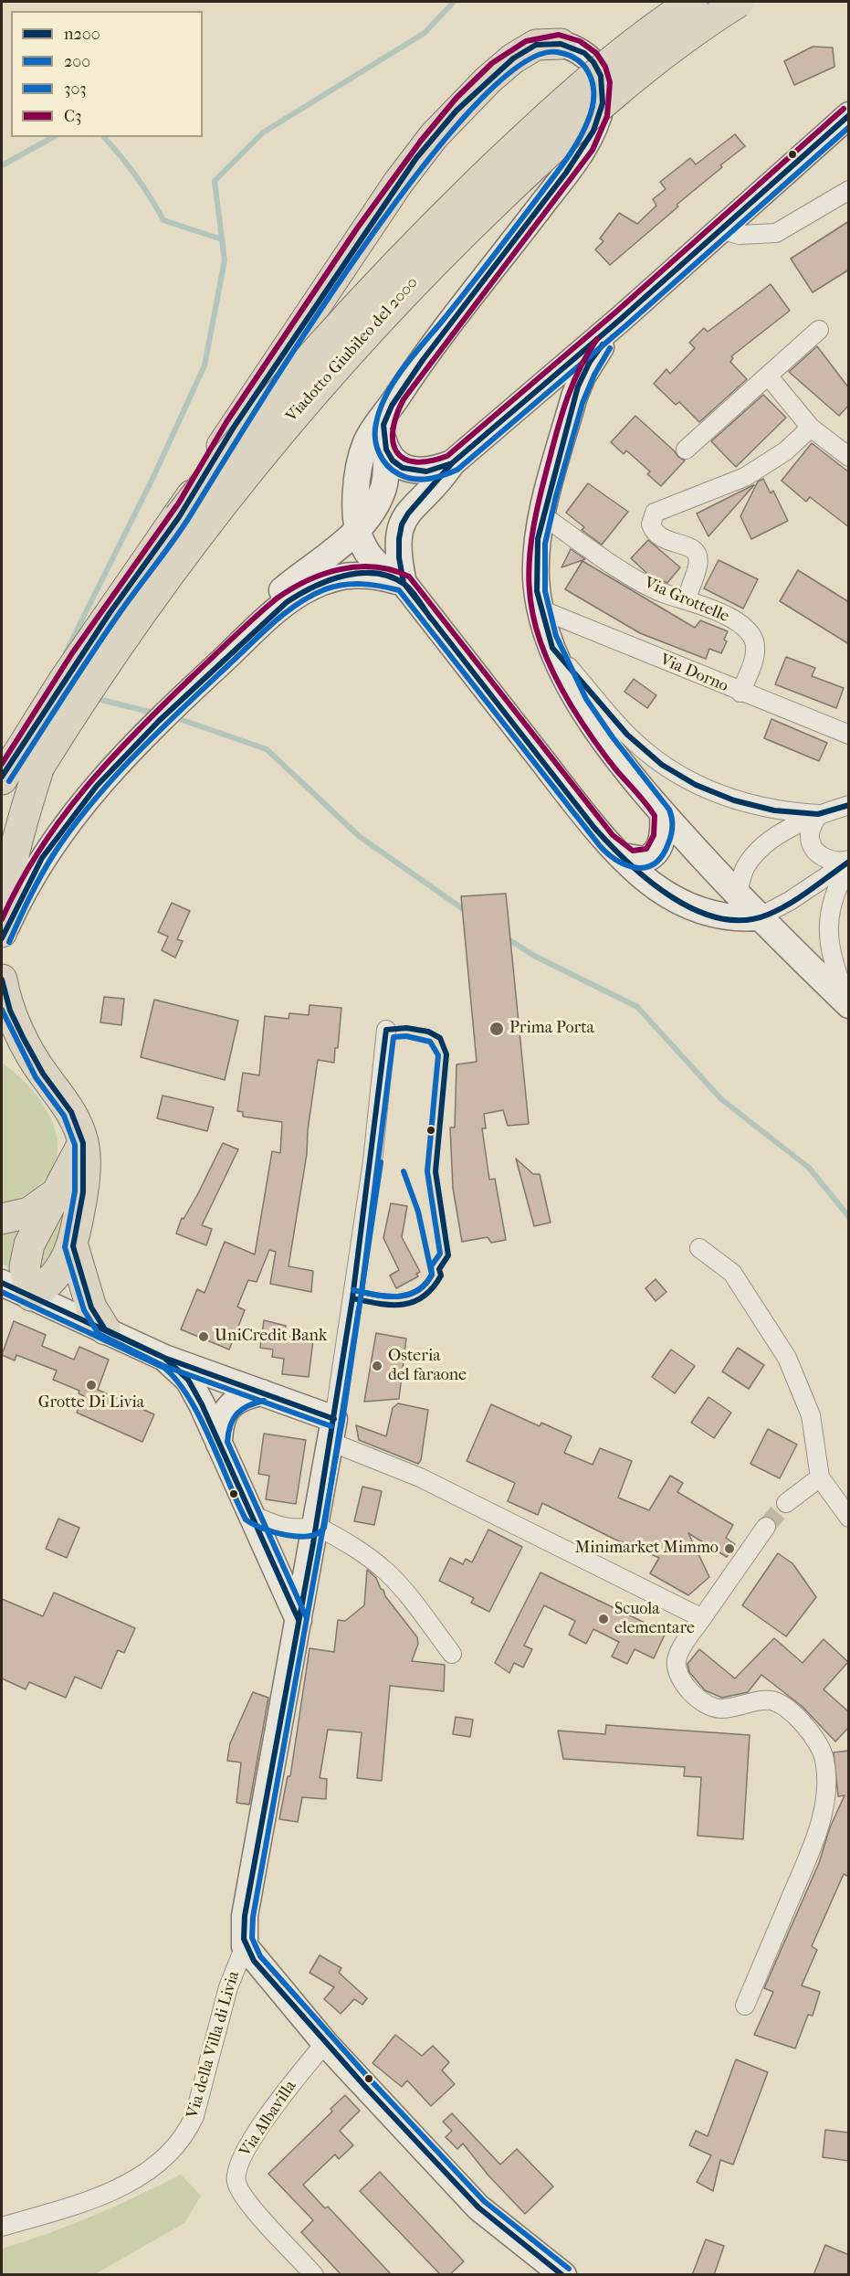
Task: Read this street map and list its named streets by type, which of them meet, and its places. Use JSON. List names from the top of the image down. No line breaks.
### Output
{"streets":{"highway":["Viadotto Giubileo del 2000"],"street":["Via Grottelle","Via Dorno","Via della Villa di Livia","Via Albavilla"]},"crossings":[["Via Grottelle","Via Dorno"]],"places":["Prima Porta","UniCredit Bank","Osteria del faraone","Grotte Di Livia","Minimarket Mimmo","Scuola elementare"],"lines":["transit line C3","transit line n200","transit line 200","transit line 303"],"legend":["n200","200","303","C3"]}
